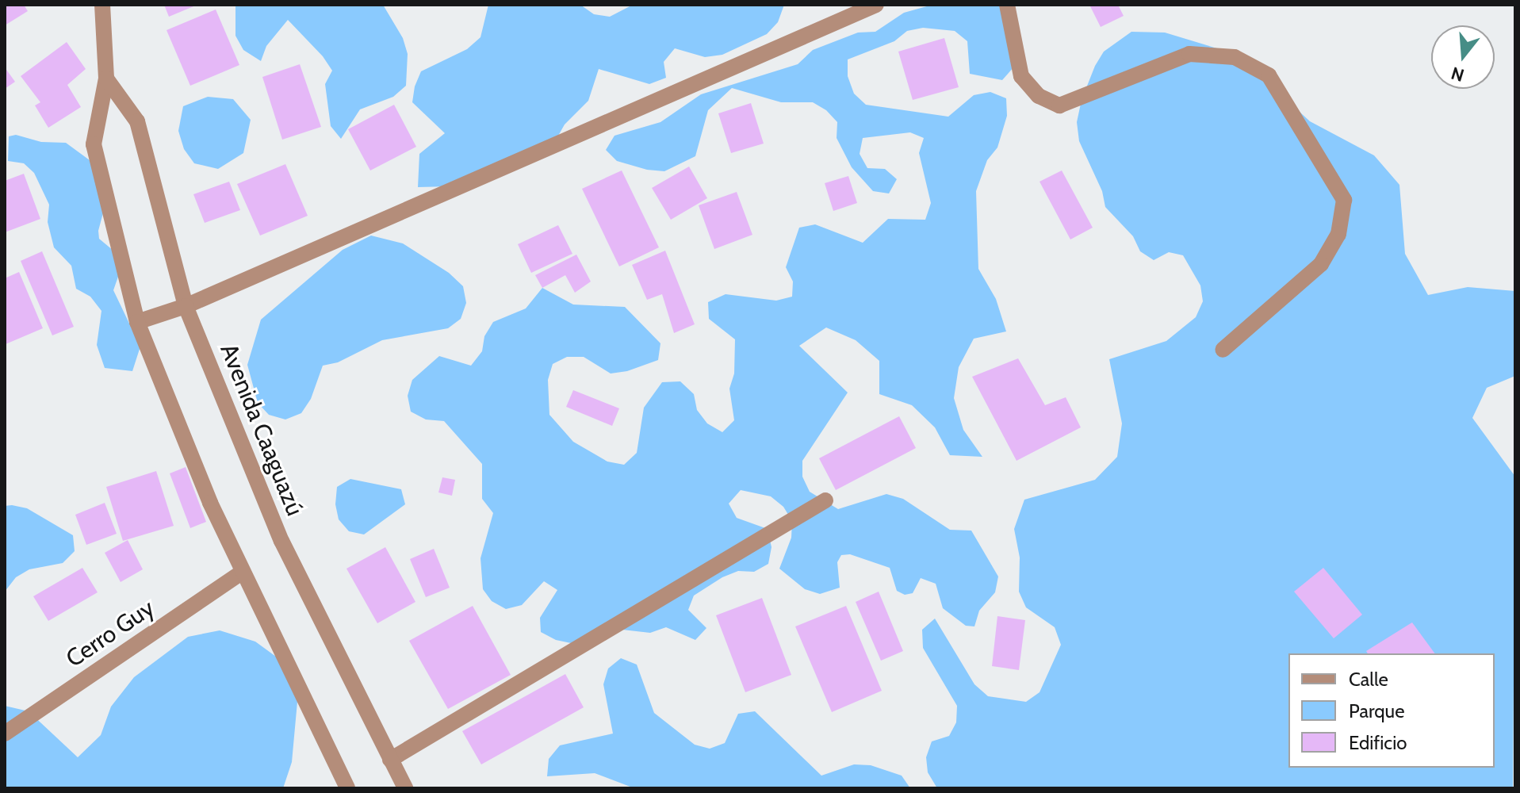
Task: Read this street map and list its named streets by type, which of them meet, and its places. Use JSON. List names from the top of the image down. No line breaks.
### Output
{"streets":{"street":["Avenida Caaguazú","Cerro Guy"]},"legend":["Calle","Parque","Edificio"],"north":"bottom"}
